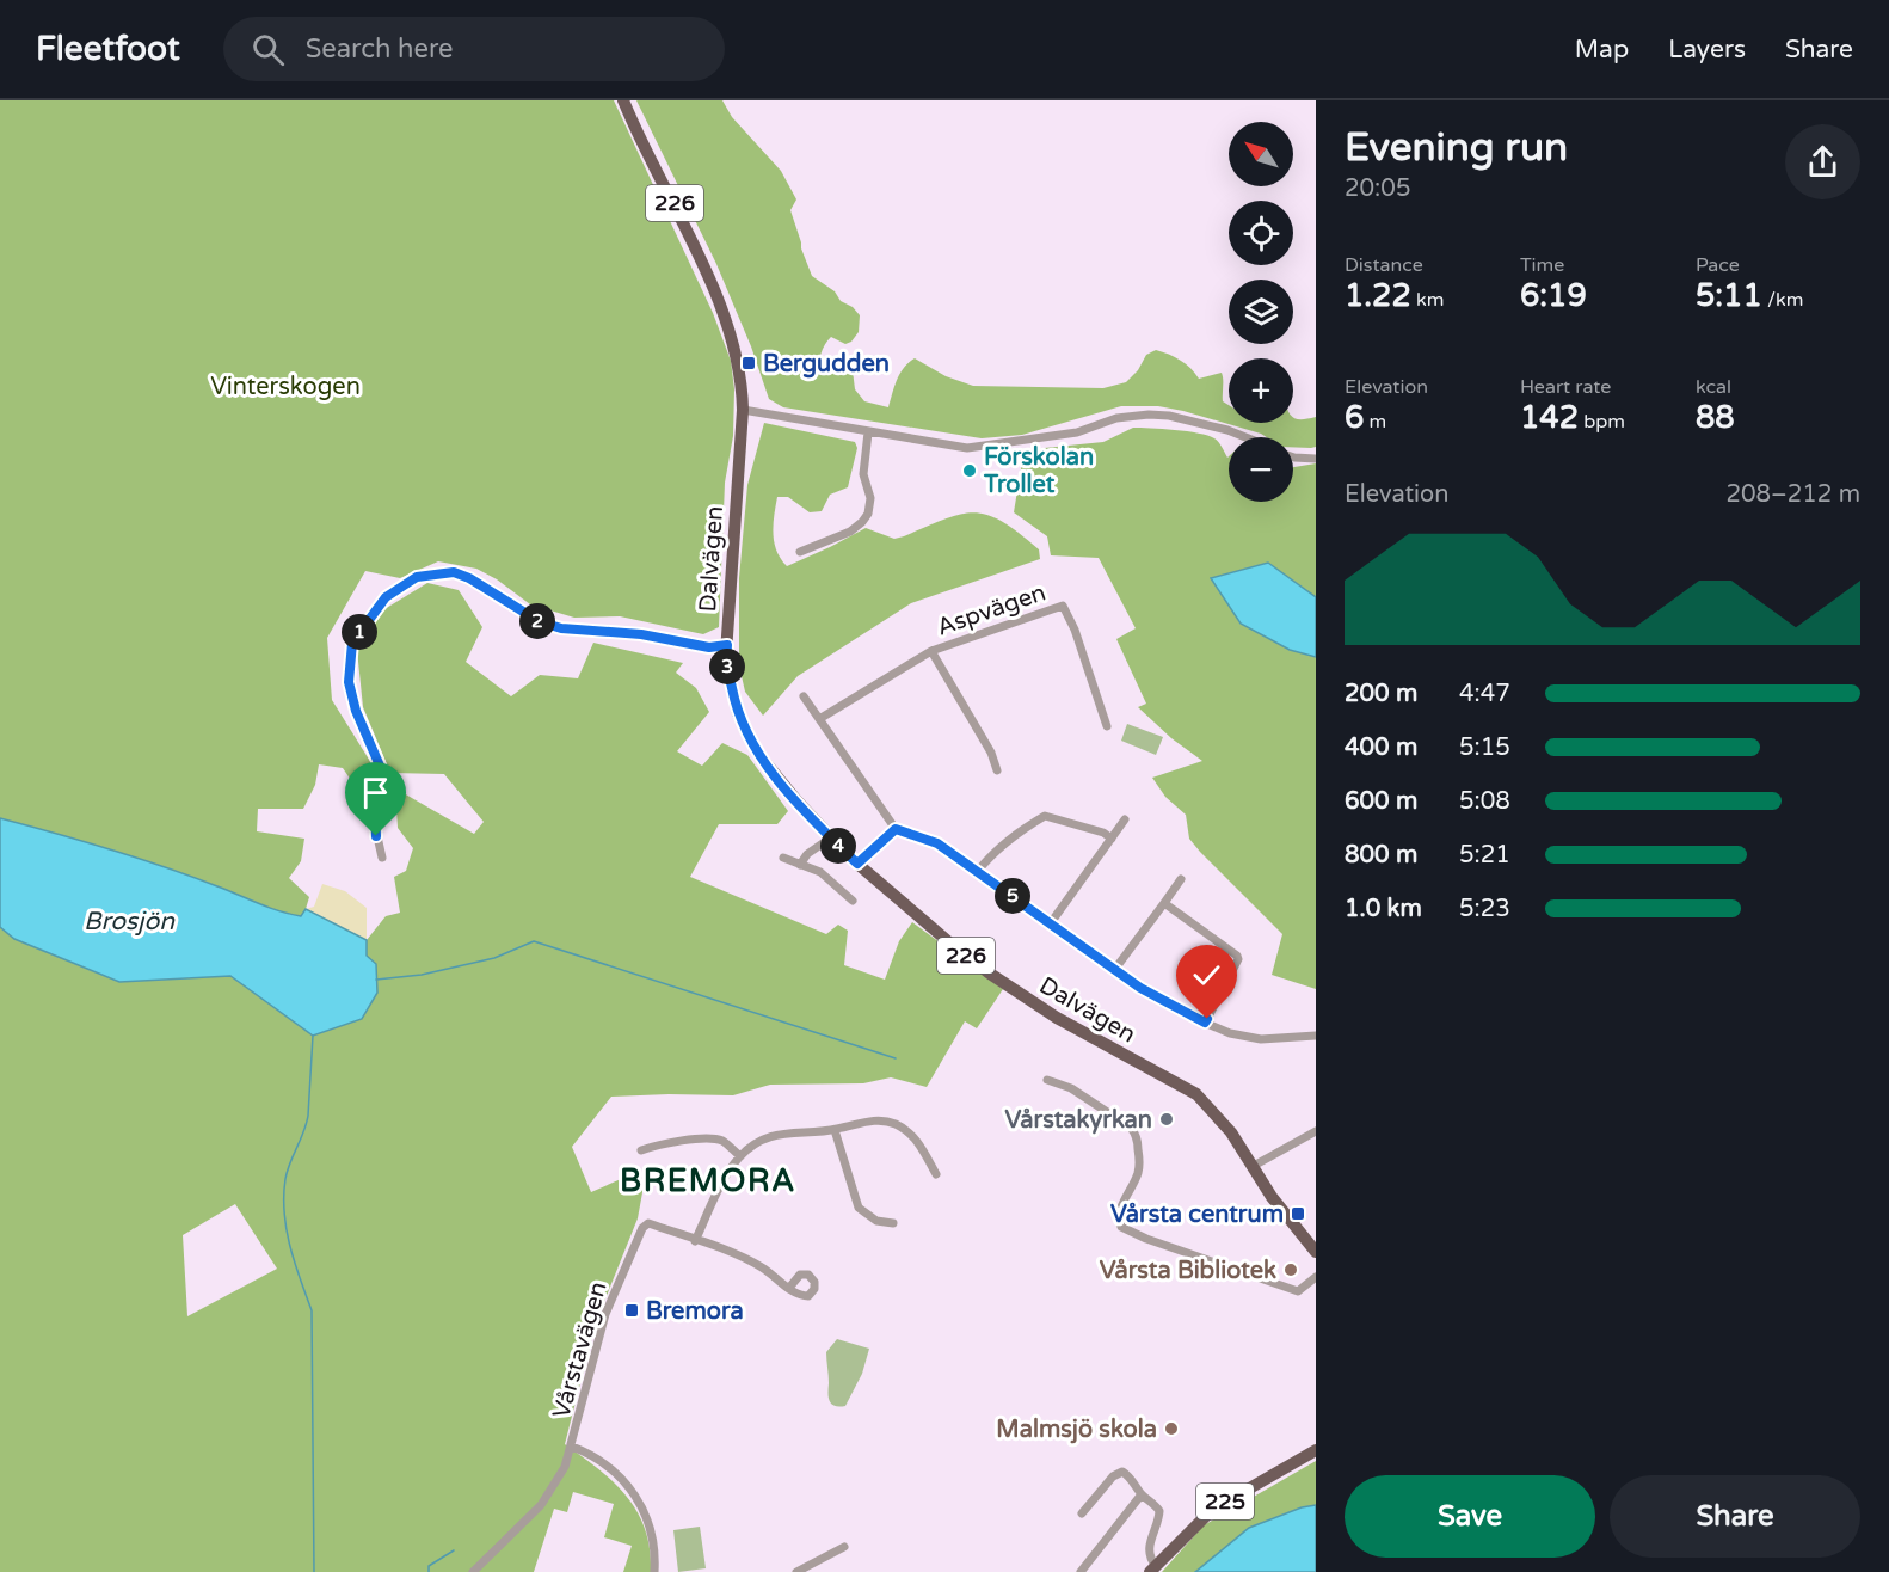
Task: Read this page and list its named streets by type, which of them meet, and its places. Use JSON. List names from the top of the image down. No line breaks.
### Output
{"streets":{"main road":["226","Dalvägen","225"],"street":["Aspvägen","Vårstavägen"]},"districts":["BREMORA"],"water":["Brosjön"],"parks":["Vinterskogen"],"places":{"transit":["Bergudden","Vårsta centrum","Bremora"],"other":["Förskolan Trollet","Vårstakyrkan","Vårsta Bibliotek","Malmsjö skola"]},"north":"top left","page":{"header":"Fleetfoot","search":"Search here","nav":["Map","Layers","Share"],"heading":["Evening run","20:05"],"map_buttons":["+","−"],"stats":[["Distance","1.22 km"],["Time","6:19"],["Pace","5:11 /km"],["Elevation","6 m"],["Heart rate","142 bpm"],["kcal","88"]],"chart":["Elevation","208–212 m"],"pins":["2","1","3","4","5"],"list":[{"name":"200 m","note":"4:47"},{"name":"400 m","note":"5:15"},{"name":"600 m","note":"5:08"},{"name":"800 m","note":"5:21"},{"name":"1.0 km","note":"5:23"}],"buttons":["Save","Share"]}}
